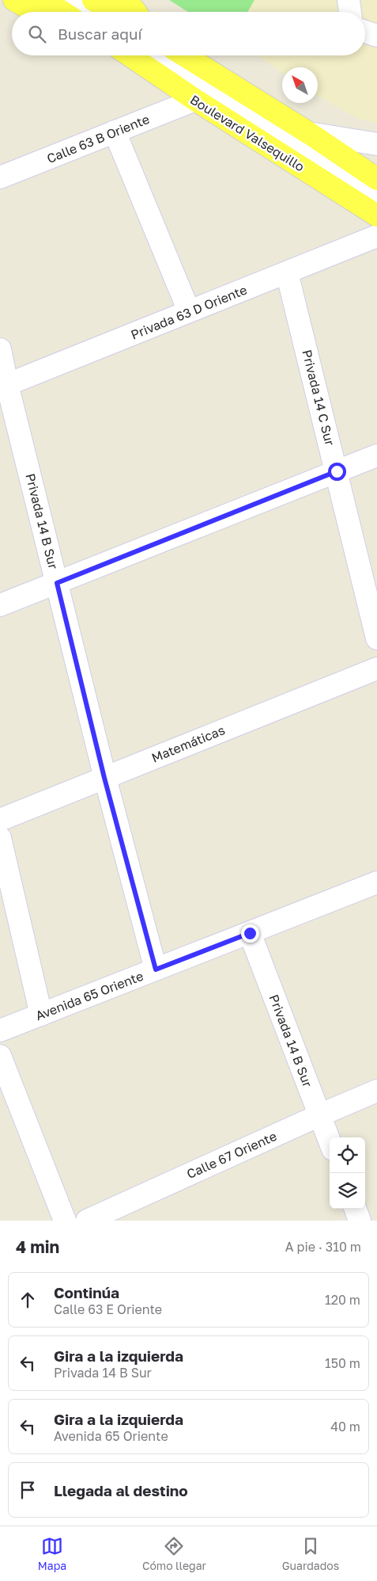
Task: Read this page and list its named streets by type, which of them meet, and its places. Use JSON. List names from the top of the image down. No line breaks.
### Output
{"streets":{"main road":["Boulevard Valsequillo"],"street":["Calle 63 B Oriente","Privada 63 D Oriente","Privada 14 C Sur","Privada 14 B Sur","Matemáticas","Avenida 65 Oriente","Calle 67 Oriente"]},"crossings":[["Boulevard Valsequillo","Calle 63 B Oriente"],["Privada 63 D Oriente","Privada 14 C Sur"],["Privada 63 D Oriente","Privada 14 B Sur"],["Privada 14 B Sur","Matemáticas"],["Privada 14 B Sur","Avenida 65 Oriente"],["Privada 14 B Sur","Calle 67 Oriente"]],"north":"top left","page":{"search":"Buscar aquí","heading":["4 min","A pie · 310 m"],"list":[["Continúa","Calle 63 E Oriente","120 m"],["Gira a la izquierda","Privada 14 B Sur","150 m"],["Gira a la izquierda","Avenida 65 Oriente","40 m"],"Llegada al destino"],"nav":["Mapa","Cómo llegar","Guardados"]}}
